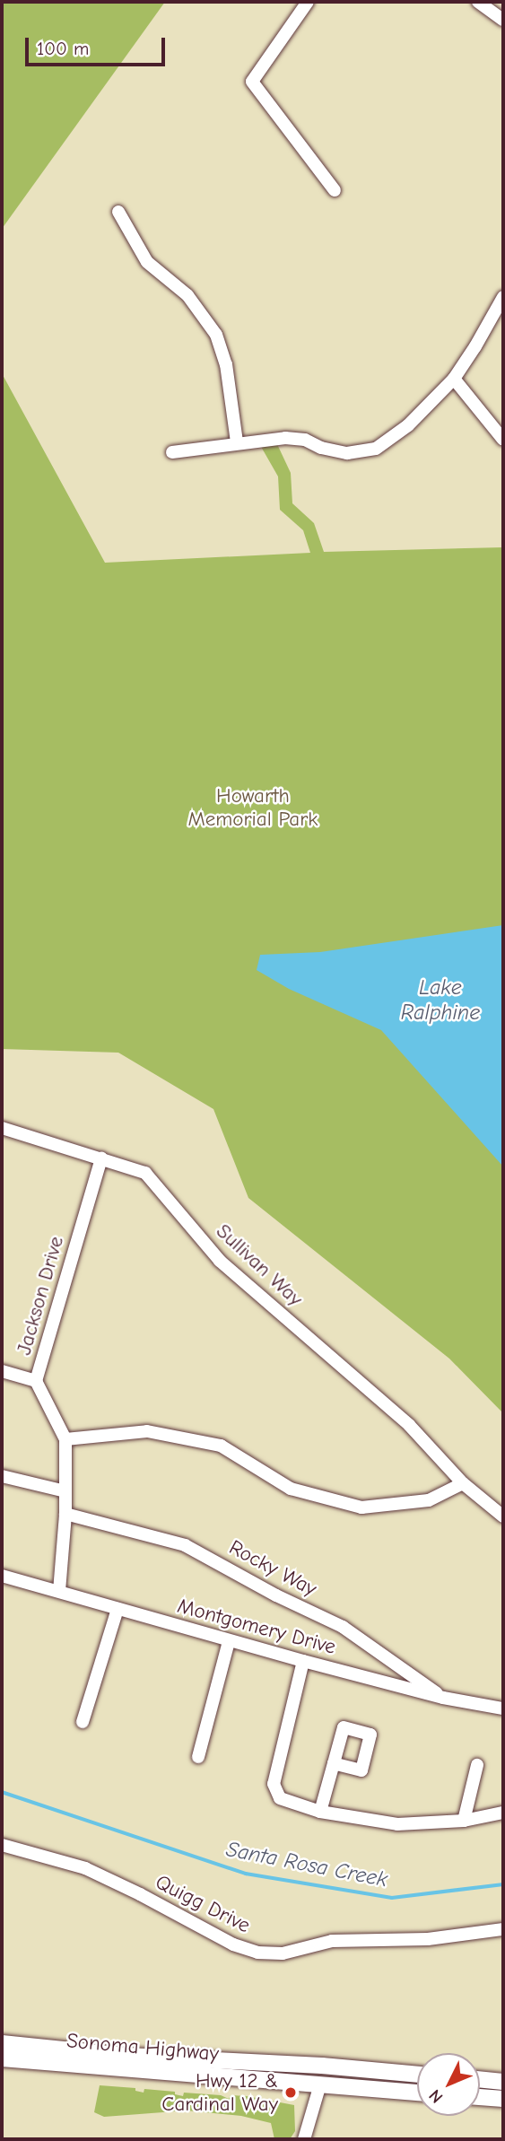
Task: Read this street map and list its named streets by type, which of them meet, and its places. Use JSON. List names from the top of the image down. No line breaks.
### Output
{"streets":{"main road":["Sonoma Highway"],"street":["Sullivan Way","Jackson Drive","Rocky Way","Montgomery Drive","Quigg Drive"]},"crossings":[["Sullivan Way","Jackson Drive"],["Jackson Drive","Rocky Way"],["Jackson Drive","Montgomery Drive"],["Rocky Way","Montgomery Drive"]],"water":["Lake Ralphine","Santa Rosa Creek"],"parks":["Howarth Memorial Park"],"places":["Hwy 12 & Cardinal Way"],"scale_bar":"100 m","north":"bottom left"}
